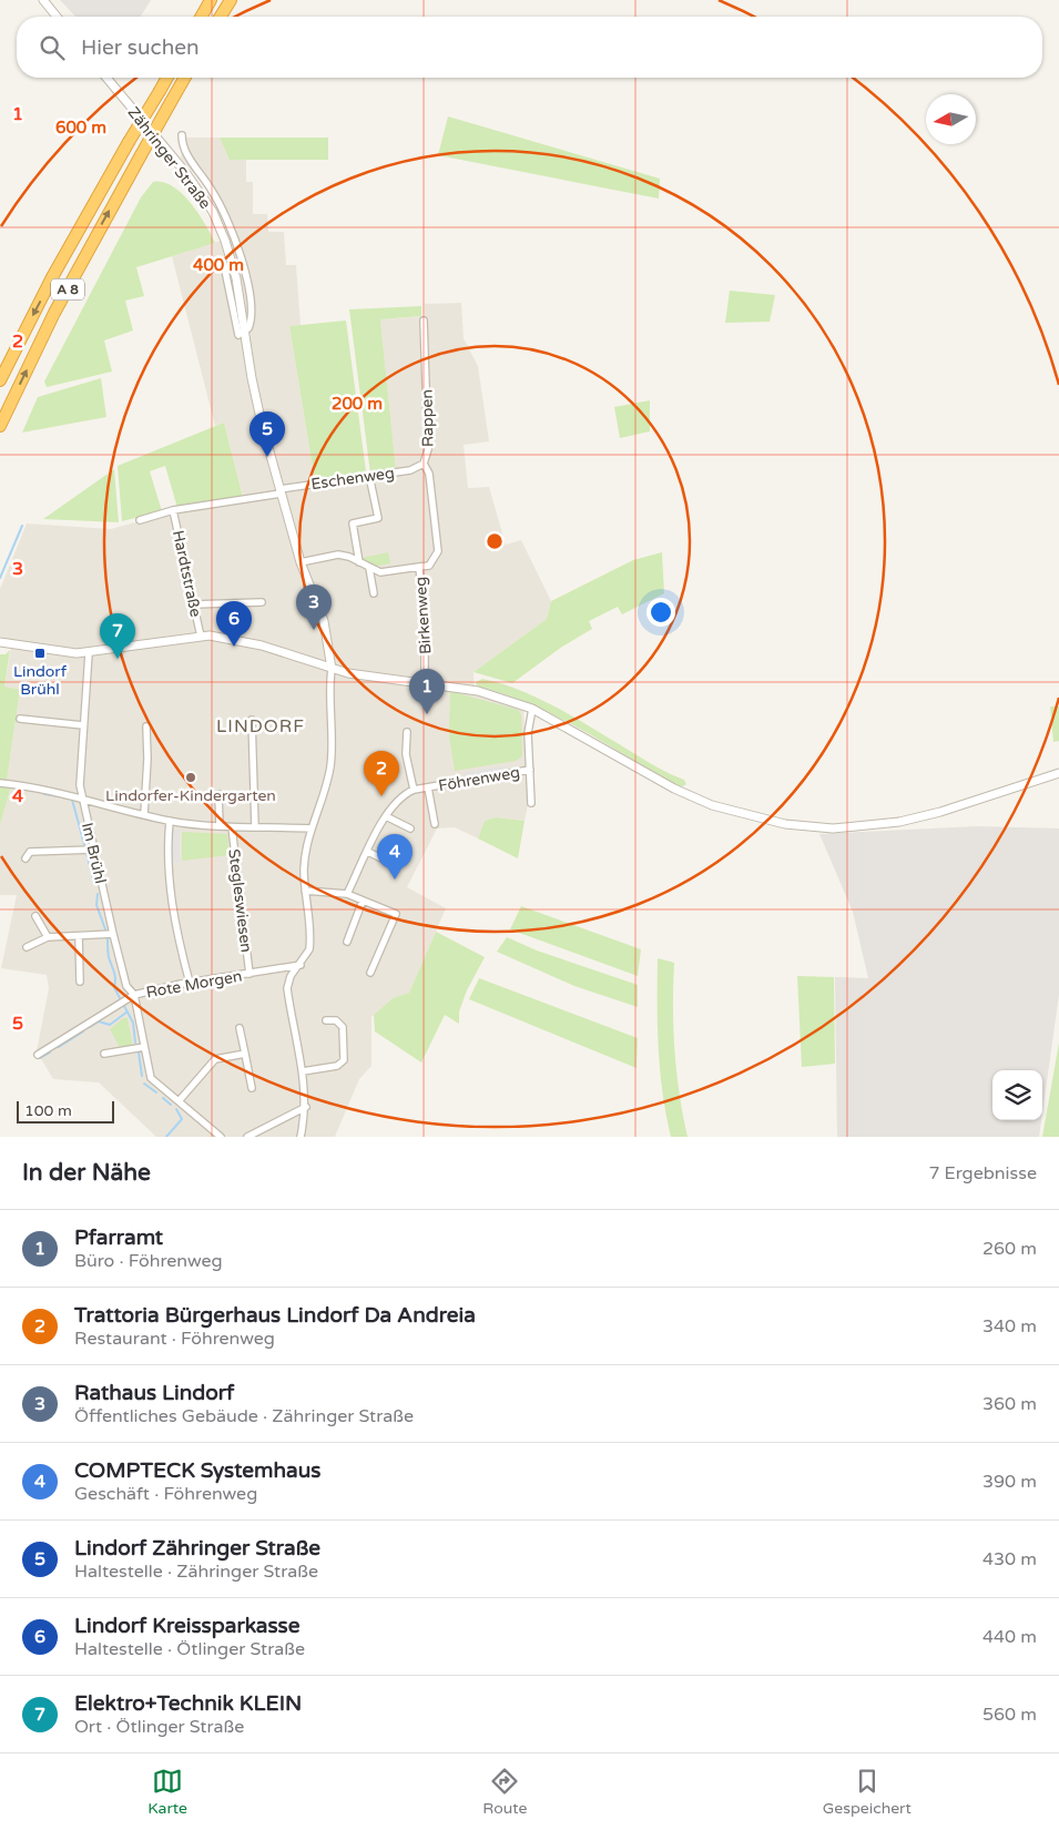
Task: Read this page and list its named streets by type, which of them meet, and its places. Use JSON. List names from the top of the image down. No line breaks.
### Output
{"streets":{"highway":["A 8"],"street":["Zähringer Straße","Rappen","Eschenweg","Hardtstraße","Birkenweg","Föhrenweg","Im Brühl","Stegleswiesen","Rote Morgen"]},"crossings":[["Zähringer Straße","Eschenweg"],["Zähringer Straße","Hardtstraße"],["Zähringer Straße","Birkenweg"],["Rappen","Eschenweg"],["Rappen","Birkenweg"],["Eschenweg","Hardtstraße"],["Im Brühl","Rote Morgen"],["Stegleswiesen","Rote Morgen"]],"districts":["LINDORF"],"places":{"transit":["Lindorf Brühl"],"other":["Lindorfer-Kindergarten"]},"scale_bar":"100 m","north":"left","page":{"search":"Hier suchen","pins":["5","3","6","7","1","2","4"],"scale":"100 m","heading":["In der Nähe","7 Ergebnisse"],"list":[{"mark":"1","name":"Pfarramt","note":"Büro · Föhrenweg","value":"260 m"},{"mark":"2","name":"Trattoria Bürgerhaus Lindorf Da Andreia","note":"Restaurant · Föhrenweg","value":"340 m"},{"mark":"3","name":"Rathaus Lindorf","note":"Öffentliches Gebäude · Zähringer Straße","value":"360 m"},{"mark":"4","name":"COMPTECK Systemhaus","note":"Geschäft · Föhrenweg","value":"390 m"},{"mark":"5","name":"Lindorf Zähringer Straße","note":"Haltestelle · Zähringer Straße","value":"430 m"},{"mark":"6","name":"Lindorf Kreissparkasse","note":"Haltestelle · Ötlinger Straße","value":"440 m"},{"mark":"7","name":"Elektro+Technik KLEIN","note":"Ort · Ötlinger Straße","value":"560 m"}],"nav":["Karte","Route","Gespeichert"]},"grid":{"rows":["1","2","3","4","5"]},"rings":["600 m","400 m","200 m"]}
